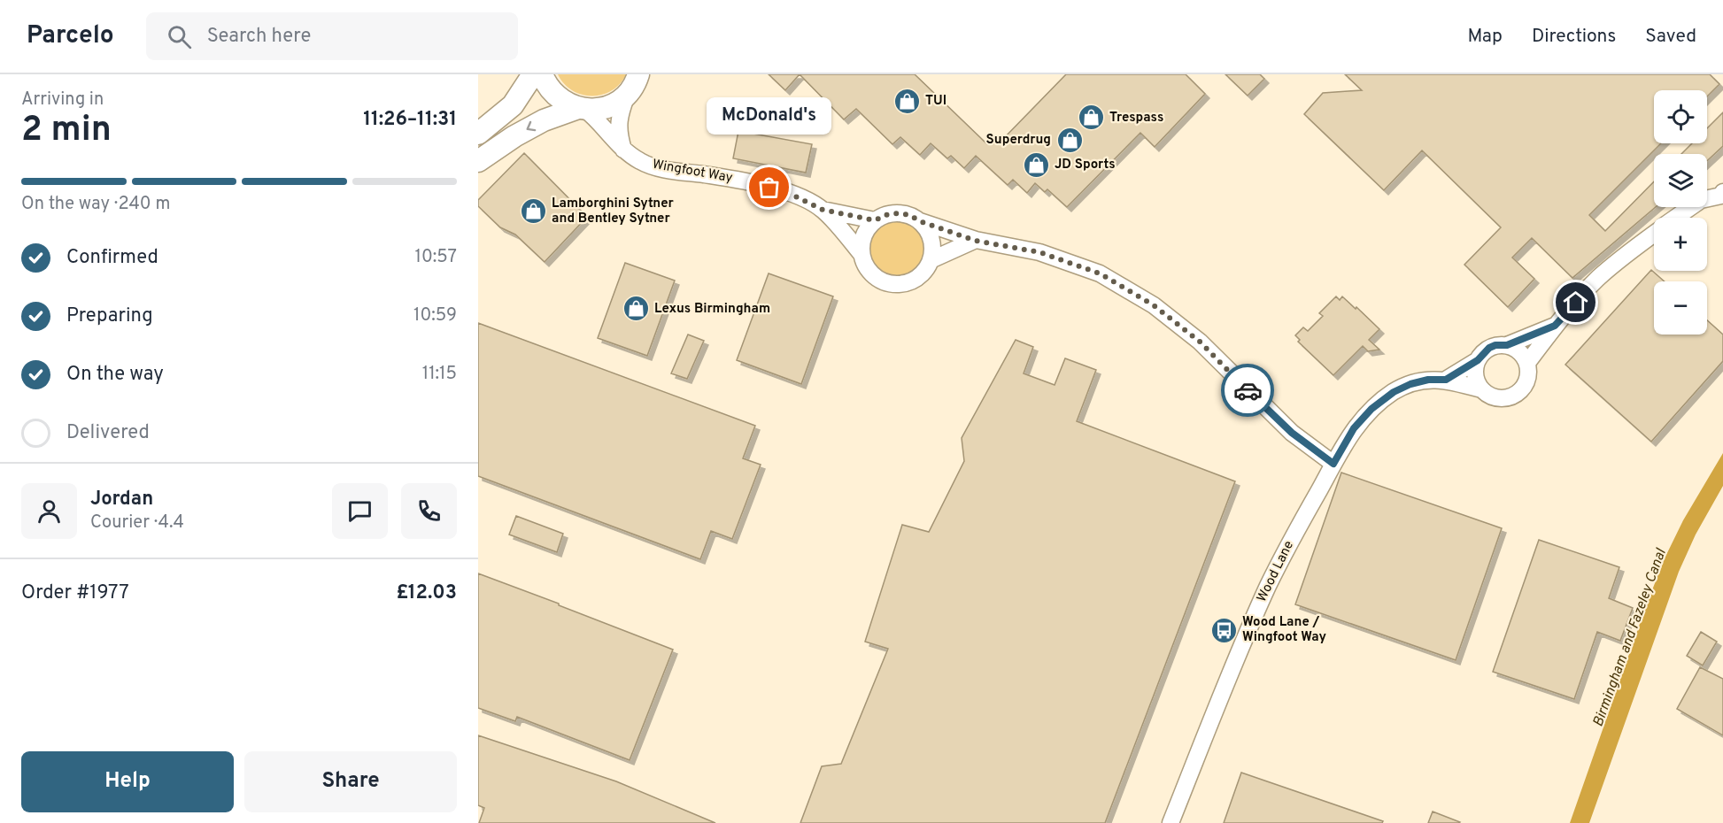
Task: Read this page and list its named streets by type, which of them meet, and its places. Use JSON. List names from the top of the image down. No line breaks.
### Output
{"streets":{"street":["Wingfoot Way","Wood Lane"]},"water":["Birmingham and Fazeley Canal"],"places":{"shop":["TUI","Trespass","Superdrug","JD Sports","Lamborghini Sytner and Bentley Sytner","Lexus Birmingham"],"other":["McDonald's"],"bus stop":["Wood Lane / Wingfoot Way"]},"page":{"header":"Parcelo","search":"Search here","nav":["Map","Directions","Saved"],"heading":["2 min","Arriving in","11:26–11:31"],"panel":["Jordan","Courier · 4.4","Order #1977","£12.03"],"map_buttons":["+","−"],"bubble":"McDonald's","bar":"On the way · 240 m","list":[["Confirmed","10:57"],["Preparing","10:59"],["On the way","11:15"],"Delivered"],"buttons":["Help","Share"]}}
